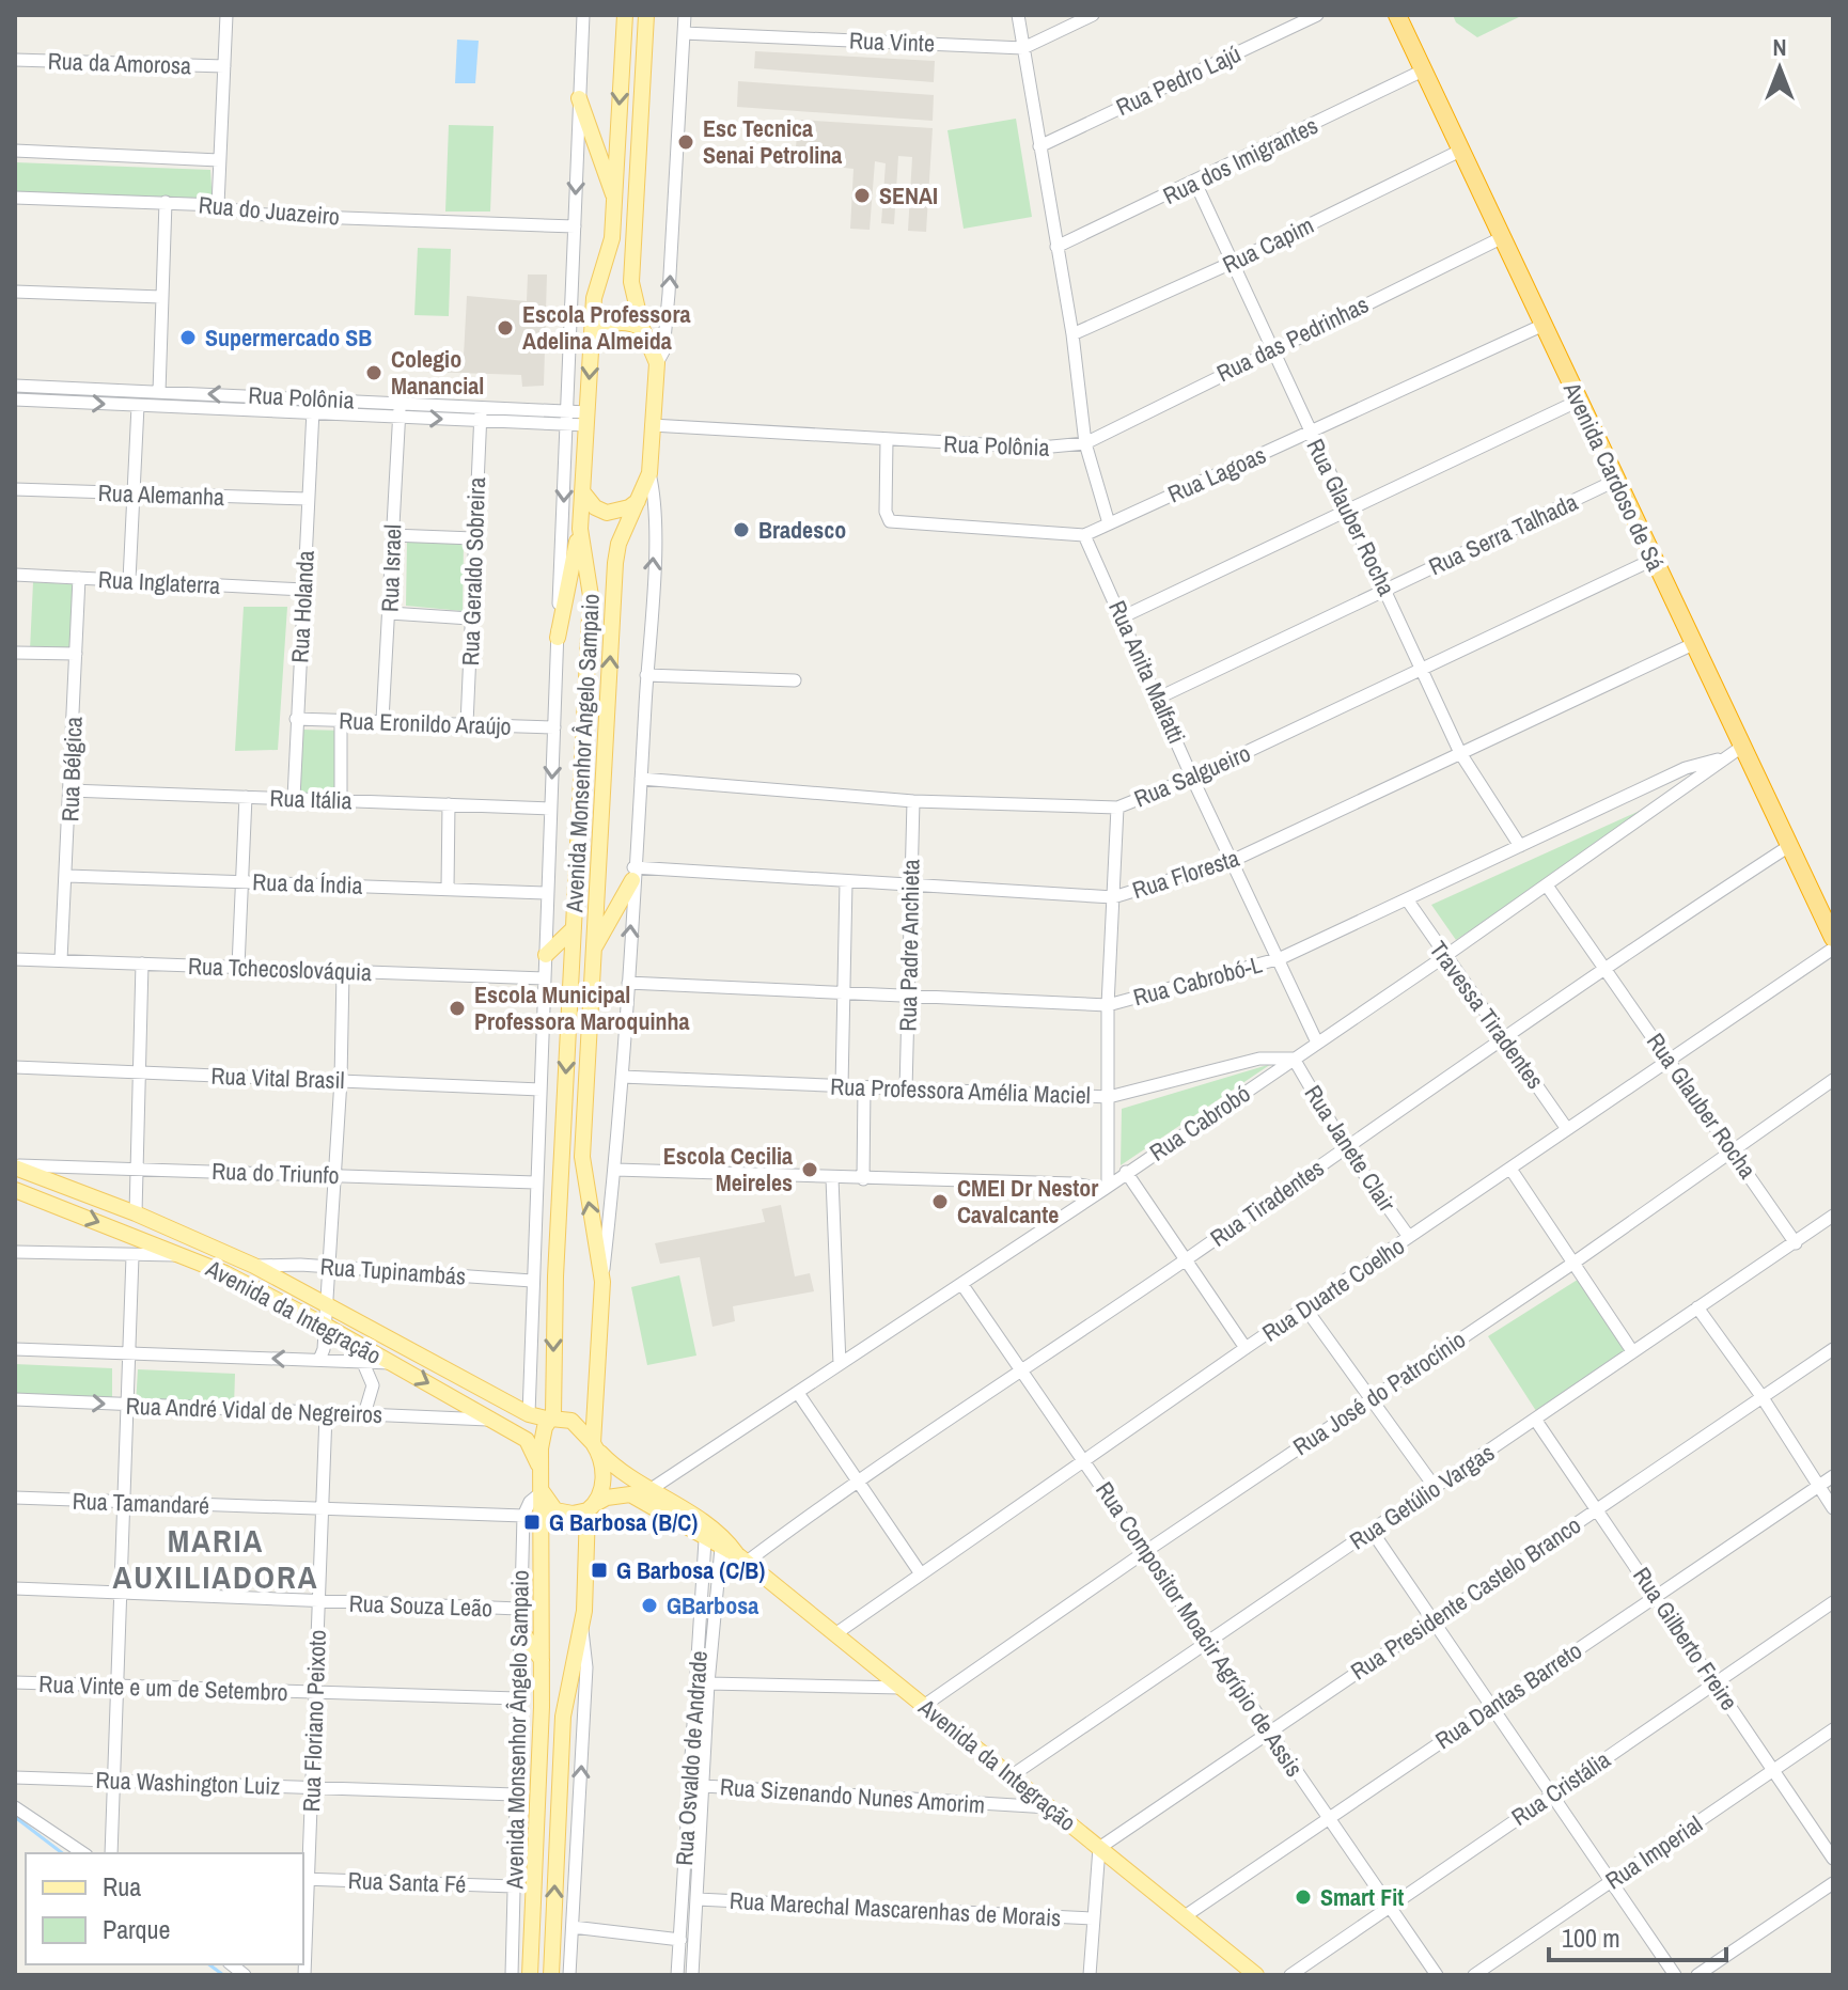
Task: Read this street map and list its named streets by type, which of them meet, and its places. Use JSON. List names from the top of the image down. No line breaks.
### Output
{"streets":{"highway":["Avenida Cardoso de Sá"],"main road":["Avenida Monsenhor Ângelo Sampaio","Avenida da Integração"],"street":["Rua Vinte","Rua da Amorosa","Rua Pedro Lajú","Rua dos Imigrantes","Rua do Juazeiro","Rua Capim","Rua das Pedrinhas","Rua Polônia","Rua Lagoas","Rua Alemanha","Rua Glauber Rocha","Rua Serra Talhada","Rua Israel","Rua Geraldo Sobreira","Rua Inglaterra","Rua Holanda","Rua Anita Malfatti","Rua Eronildo Araújo","Rua Bélgica","Rua Salgueiro","Rua Itália","Rua Floresta","Rua da Índia","Rua Padre Anchieta","Rua Tchecoslováquia","Rua Cabrobó-L","Travessa Tiradentes","Rua Vital Brasil","Rua Professora Amélia Maciel","Rua Cabrobó","Rua Janete Clair","Rua do Triunfo","Rua Tiradentes","Rua Tupinambás","Rua Duarte Coelho","Rua José do Patrocínio","Rua André Vidal de Negreiros","Rua Getúlio Vargas","Rua Tamandaré","Rua Presidente Castelo Branco","Rua Souza Leão","Rua Compositor Moacir Agrípio de Assis","Rua Gilberto Freire","Rua Vinte e um de Setembro","Rua Dantas Barreto","Rua Floriano Peixoto","Rua Osvaldo de Andrade","Rua Washington Luiz","Rua Cristália","Rua Sizenando Nunes Amorim","Rua Imperial","Rua Santa Fé","Rua Marechal Mascarenhas de Morais"]},"crossings":[["Rua Vinte","Avenida Monsenhor Ângelo Sampaio"],["Rua dos Imigrantes","Avenida Cardoso de Sá"],["Rua dos Imigrantes","Rua Glauber Rocha"],["Rua do Juazeiro","Avenida Monsenhor Ângelo Sampaio"],["Rua Capim","Avenida Cardoso de Sá"],["Rua Capim","Rua Glauber Rocha"],["Rua das Pedrinhas","Rua Polônia"],["Rua das Pedrinhas","Avenida Cardoso de Sá"],["Rua das Pedrinhas","Rua Glauber Rocha"],["Rua Polônia","Rua Lagoas"],["Rua Polônia","Rua Israel"],["Rua Polônia","Rua Geraldo Sobreira"],["Rua Polônia","Rua Holanda"],["Rua Polônia","Avenida Monsenhor Ângelo Sampaio"],["Rua Lagoas","Avenida Cardoso de Sá"],["Rua Lagoas","Rua Glauber Rocha"],["Rua Lagoas","Rua Anita Malfatti"],["Avenida Cardoso de Sá","Rua Serra Talhada"],["Avenida Cardoso de Sá","Rua Salgueiro"],["Avenida Cardoso de Sá","Rua Floresta"],["Avenida Cardoso de Sá","Rua Cabrobó"],["Avenida Cardoso de Sá","Rua Tiradentes"],["Rua Alemanha","Rua Holanda"],["Rua Glauber Rocha","Rua Serra Talhada"],["Rua Glauber Rocha","Rua Salgueiro"],["Rua Glauber Rocha","Rua Floresta"],["Rua Glauber Rocha","Rua Cabrobó-L"],["Rua Glauber Rocha","Rua Cabrobó"],["Rua Glauber Rocha","Rua Tiradentes"],["Rua Glauber Rocha","Rua Duarte Coelho"],["Rua Glauber Rocha","Rua José do Patrocínio"],["Rua Glauber Rocha","Rua Getúlio Vargas"],["Rua Serra Talhada","Rua Anita Malfatti"],["Rua Israel","Rua Eronildo Araújo"],["Rua Geraldo Sobreira","Rua Eronildo Araújo"],["Rua Inglaterra","Rua Holanda"],["Rua Inglaterra","Rua Bélgica"],["Rua Holanda","Rua Eronildo Araújo"],["Rua Holanda","Rua Itália"],["Rua Anita Malfatti","Rua Salgueiro"],["Rua Anita Malfatti","Rua Floresta"],["Rua Anita Malfatti","Rua Cabrobó-L"],["Rua Anita Malfatti","Rua Cabrobó"],["Rua Eronildo Araújo","Avenida Monsenhor Ângelo Sampaio"],["Avenida Monsenhor Ângelo Sampaio","Rua Salgueiro"],["Avenida Monsenhor Ângelo Sampaio","Rua Itália"],["Avenida Monsenhor Ângelo Sampaio","Rua Floresta"],["Avenida Monsenhor Ângelo Sampaio","Rua da Índia"],["Avenida Monsenhor Ângelo Sampaio","Rua Tchecoslováquia"],["Avenida Monsenhor Ângelo Sampaio","Rua Cabrobó-L"],["Avenida Monsenhor Ângelo Sampaio","Rua Vital Brasil"],["Avenida Monsenhor Ângelo Sampaio","Rua Professora Amélia Maciel"],["Avenida Monsenhor Ângelo Sampaio","Rua do Triunfo"],["Avenida Monsenhor Ângelo Sampaio","Rua Tupinambás"],["Avenida Monsenhor Ângelo Sampaio","Avenida da Integração"],["Avenida Monsenhor Ângelo Sampaio","Rua Tamandaré"],["Avenida Monsenhor Ângelo Sampaio","Rua Souza Leão"],["Avenida Monsenhor Ângelo Sampaio","Rua Vinte e um de Setembro"],["Avenida Monsenhor Ângelo Sampaio","Rua Washington Luiz"],["Avenida Monsenhor Ângelo Sampaio","Rua Santa Fé"],["Rua Bélgica","Rua Itália"],["Rua Bélgica","Rua da Índia"],["Rua Bélgica","Rua Tchecoslováquia"],["Rua Salgueiro","Rua Padre Anchieta"],["Rua Floresta","Rua Padre Anchieta"],["Rua Padre Anchieta","Rua Cabrobó-L"],["Rua Padre Anchieta","Rua Professora Amélia Maciel"],["Rua Cabrobó-L","Travessa Tiradentes"],["Rua Cabrobó-L","Rua Cabrobó"],["Travessa Tiradentes","Rua Cabrobó"],["Travessa Tiradentes","Rua Tiradentes"],["Travessa Tiradentes","Rua Duarte Coelho"],["Rua Professora Amélia Maciel","Rua Cabrobó"],["Rua Professora Amélia Maciel","Rua Janete Clair"],["Rua Cabrobó","Rua Janete Clair"],["Rua Cabrobó","Rua Compositor Moacir Agrípio de Assis"],["Rua Janete Clair","Rua Tiradentes"],["Rua Janete Clair","Rua Duarte Coelho"],["Rua do Triunfo","Avenida da Integração"],["Rua Tiradentes","Avenida da Integração"],["Rua Tiradentes","Rua Compositor Moacir Agrípio de Assis"],["Rua Tupinambás","Avenida da Integração"],["Rua Duarte Coelho","Avenida da Integração"],["Rua Duarte Coelho","Rua Compositor Moacir Agrípio de Assis"],["Avenida da Integração","Rua José do Patrocínio"],["Avenida da Integração","Rua André Vidal de Negreiros"],["Avenida da Integração","Rua Getúlio Vargas"],["Avenida da Integração","Rua Presidente Castelo Branco"],["Avenida da Integração","Rua Dantas Barreto"],["Avenida da Integração","Rua Sizenando Nunes Amorim"],["Rua José do Patrocínio","Rua Compositor Moacir Agrípio de Assis"],["Rua André Vidal de Negreiros","Rua Floriano Peixoto"],["Rua Getúlio Vargas","Rua Compositor Moacir Agrípio de Assis"],["Rua Getúlio Vargas","Rua Gilberto Freire"],["Rua Tamandaré","Rua Floriano Peixoto"],["Rua Presidente Castelo Branco","Rua Compositor Moacir Agrípio de Assis"],["Rua Presidente Castelo Branco","Rua Gilberto Freire"],["Rua Souza Leão","Rua Floriano Peixoto"],["Rua Compositor Moacir Agrípio de Assis","Rua Dantas Barreto"],["Rua Compositor Moacir Agrípio de Assis","Rua Cristália"],["Rua Gilberto Freire","Rua Dantas Barreto"],["Rua Gilberto Freire","Rua Cristália"],["Rua Gilberto Freire","Rua Imperial"],["Rua Vinte e um de Setembro","Rua Floriano Peixoto"],["Rua Floriano Peixoto","Rua Washington Luiz"],["Rua Floriano Peixoto","Rua Santa Fé"],["Rua Osvaldo de Andrade","Rua Sizenando Nunes Amorim"],["Rua Osvaldo de Andrade","Rua Marechal Mascarenhas de Morais"]],"districts":["MARIA AUXILIADORA"],"places":{"other":["Esc Tecnica Senai Petrolina","SENAI","Escola Professora Adelina Almeida","Supermercado SB","Colegio Manancial","Bradesco","Escola Municipal Professora Maroquinha","Escola Cecilia Meireles","CMEI Dr Nestor Cavalcante","GBarbosa","Smart Fit"],"transit":["G Barbosa (B/C)","G Barbosa (C/B)"]},"legend":["Rua","Parque"],"scale_bar":"100 m","north":"top"}
